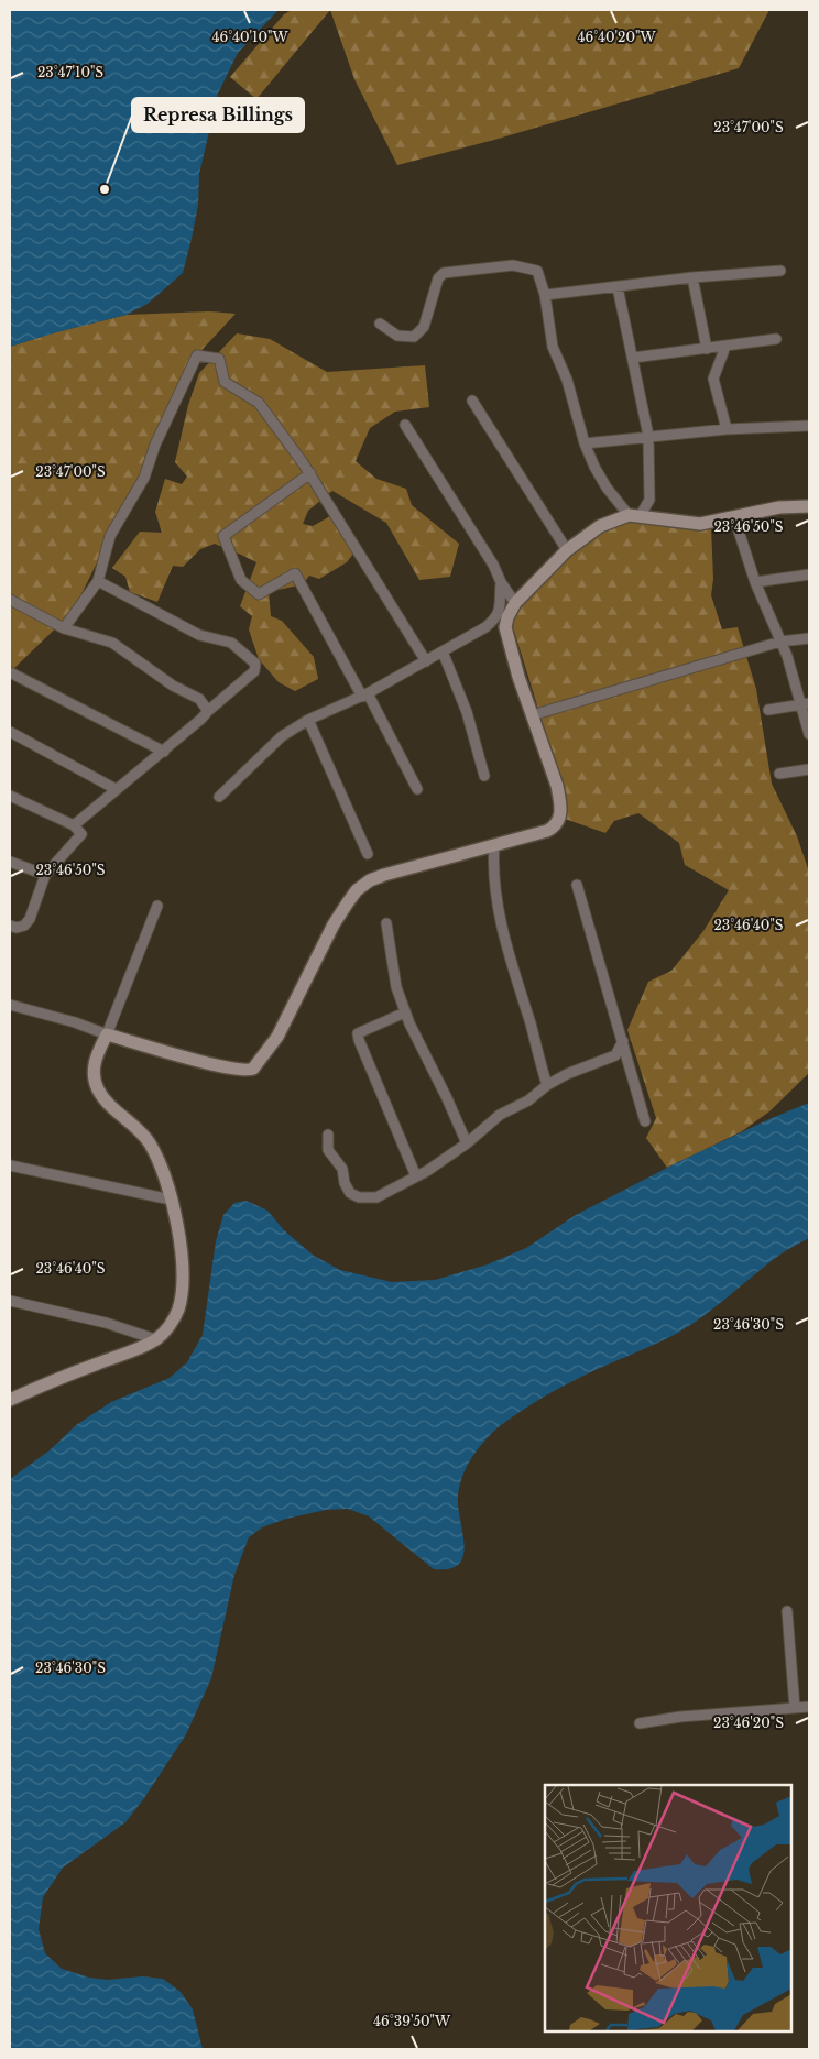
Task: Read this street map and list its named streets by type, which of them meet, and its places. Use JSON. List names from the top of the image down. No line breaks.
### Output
{"places":["Represa Billings"],"coordinates":["46°40'10\"W","46°40'20\"W","23°47'10\"S","23°47'00\"S","23°46'50\"S","23°46'40\"S","23°46'30\"S","23°46'20\"S","46°39'50\"W"]}
